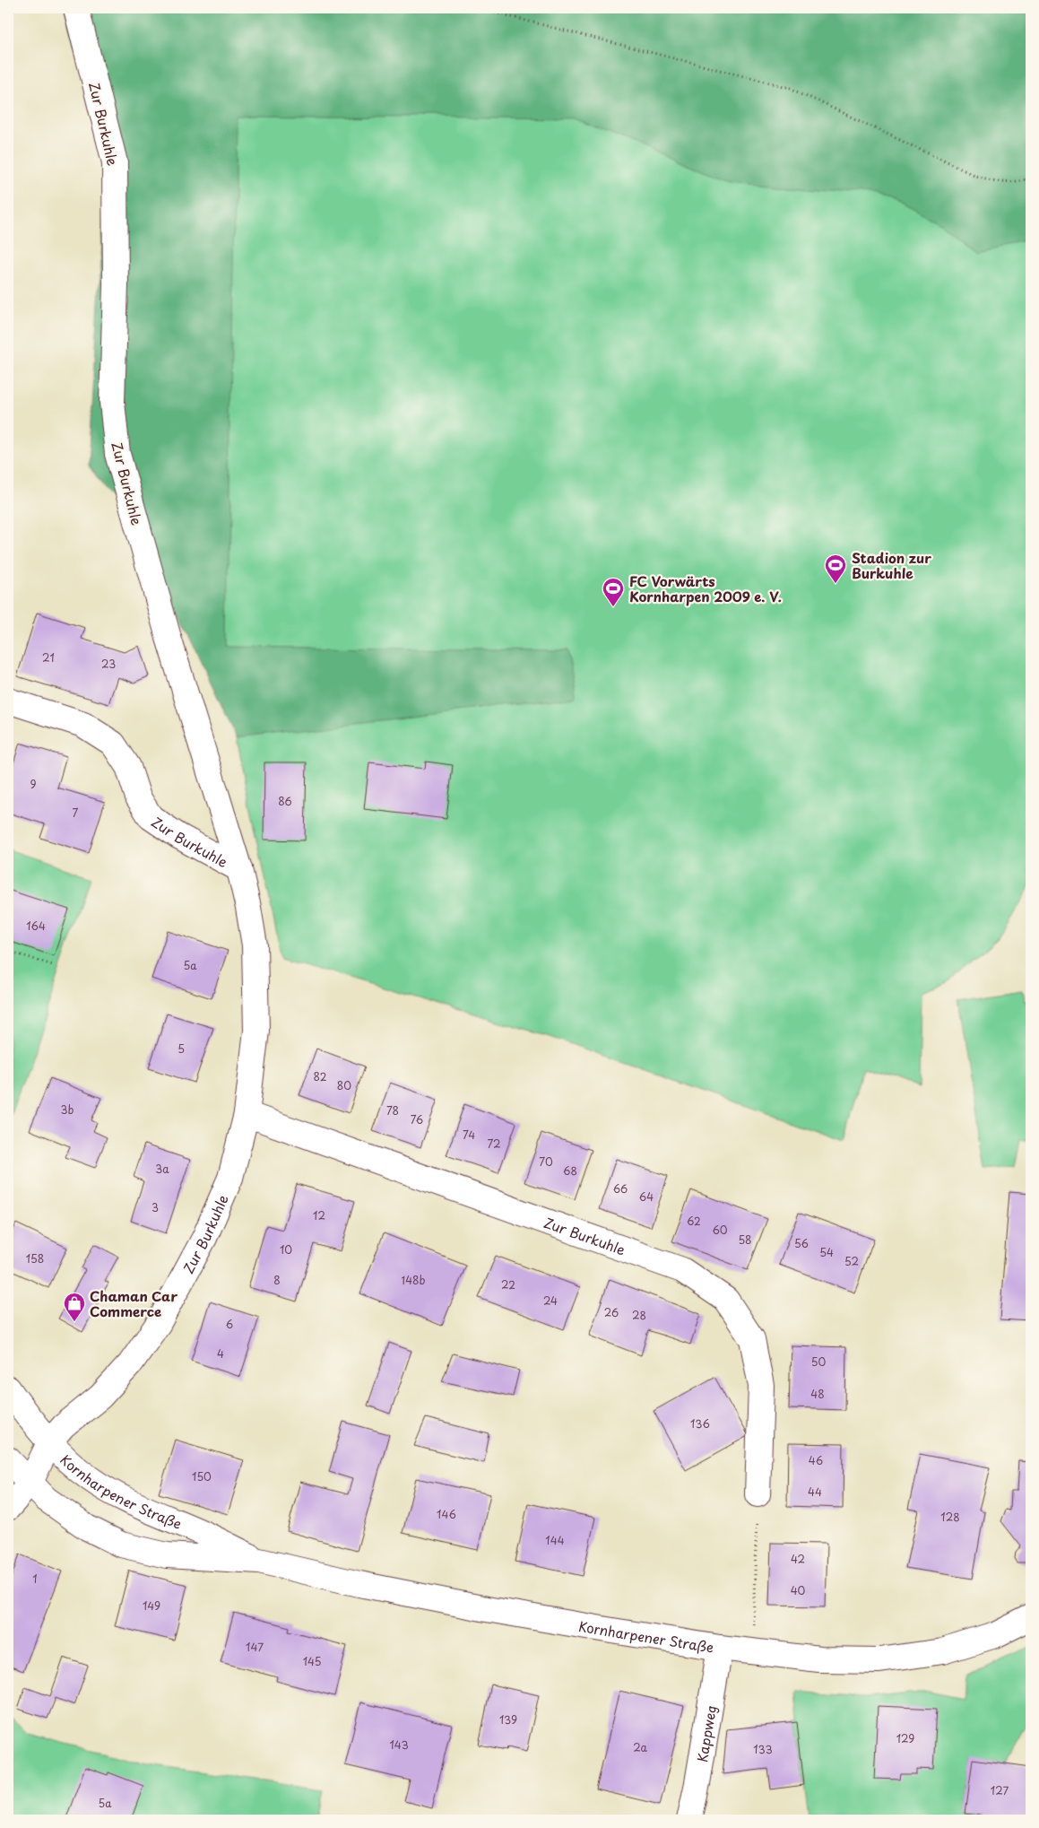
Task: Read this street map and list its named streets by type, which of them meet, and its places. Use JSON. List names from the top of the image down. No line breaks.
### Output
{"streets":{"street":["Zur Burkuhle","Kornharpener Straße","Kappweg"]},"crossings":[["Zur Burkuhle","Kornharpener Straße"],["Kornharpener Straße","Kappweg"]],"places":{"sports":["Stadion zur Burkuhle","FC Vorwärts Kornharpen 2009 e. V."],"shop":["Chaman Car Commerce"]},"house_numbers":["21","23","9","86","7","164","5a","5","82","80","3b","78","76","74","72","70","3a","68","66","64","3","12","62","60","58","56","10","54","158","52","8","148b","22","24","26","28","6","4","50","48","136","46","150","44","146","128","144","42","1","40","149","147","145","139","129","143","2a","133","127","5a"]}
